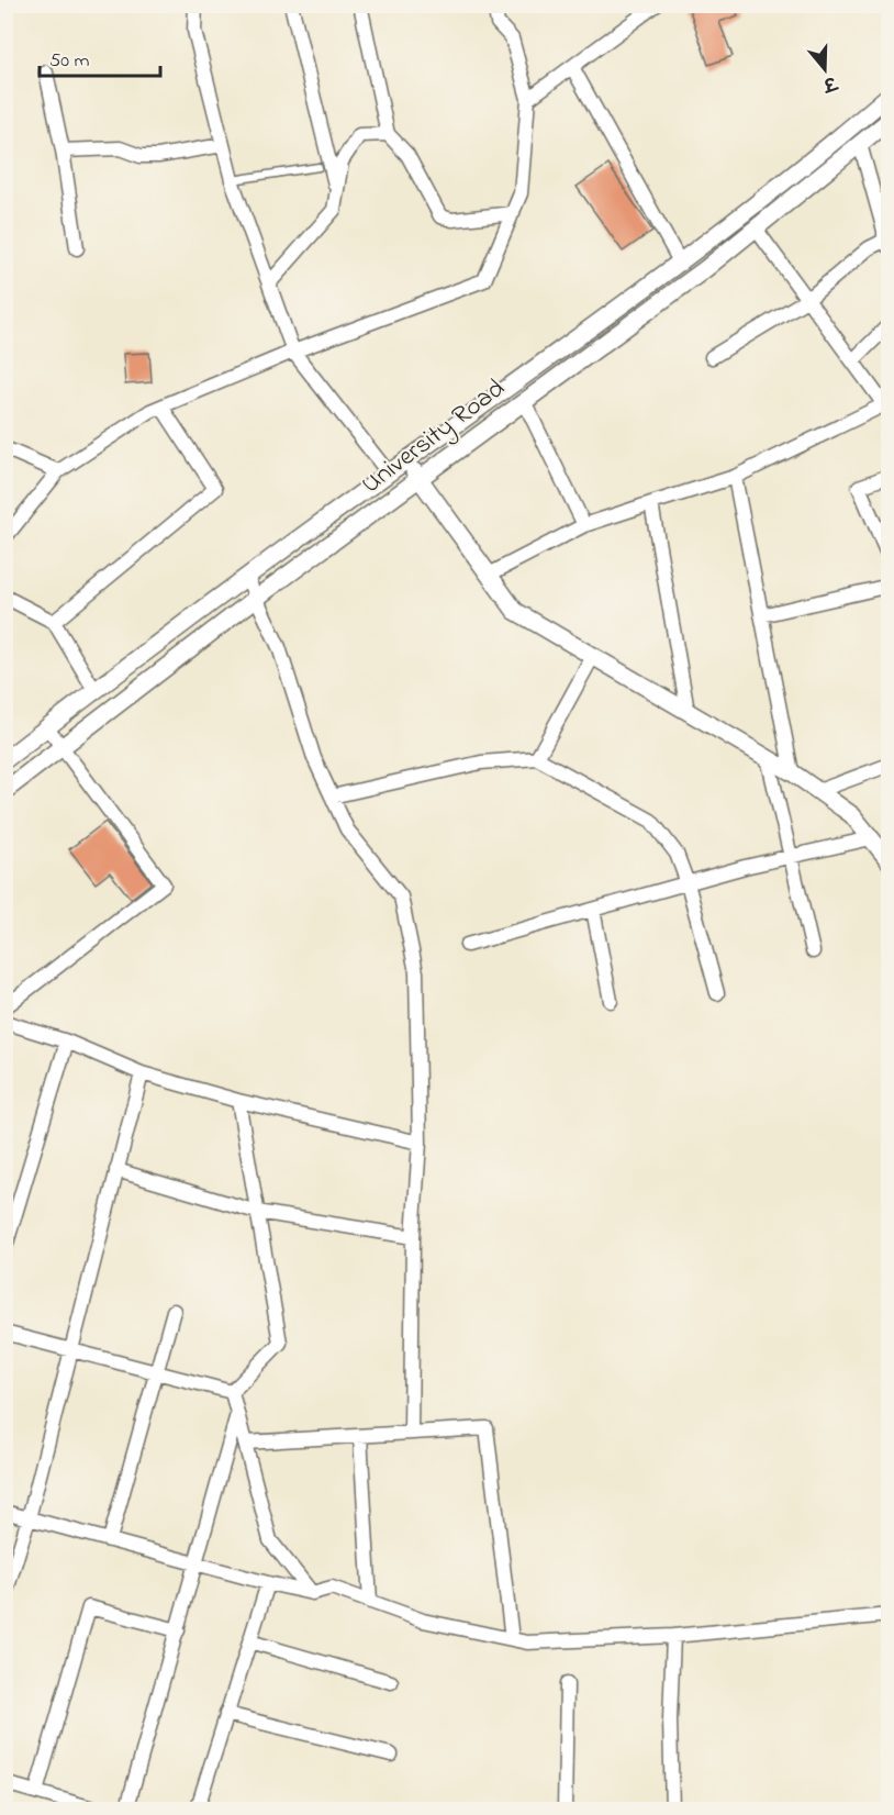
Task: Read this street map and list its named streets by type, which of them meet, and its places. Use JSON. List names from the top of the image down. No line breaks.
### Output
{"streets":{"street":["University Road"]},"scale_bar":"50 m","north":"bottom"}
